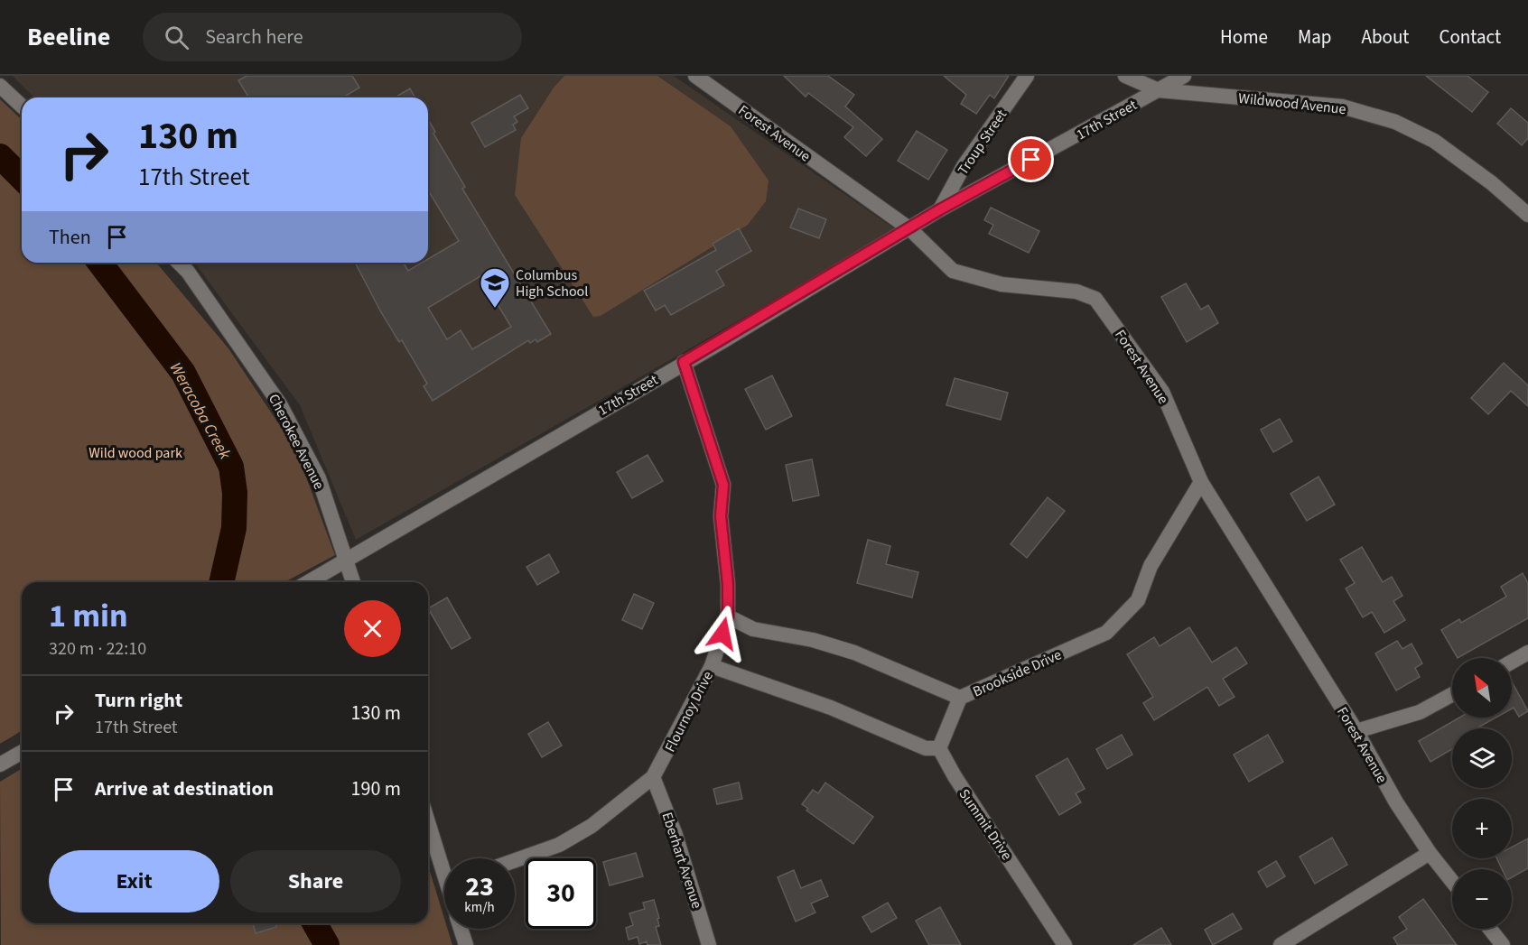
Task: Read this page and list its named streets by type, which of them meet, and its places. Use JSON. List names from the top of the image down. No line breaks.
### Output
{"streets":{"street":["Wildwood Avenue","17th Street","Forest Avenue","Troup Street","Cherokee Avenue","Brookside Drive","Flournoy Drive","Summit Drive","Eberhart Avenue"]},"crossings":[["Wildwood Avenue","17th Street"],["17th Street","Forest Avenue"],["17th Street","Troup Street"],["17th Street","Cherokee Avenue"],["17th Street","Flournoy Drive"],["Forest Avenue","Brookside Drive"],["Brookside Drive","Flournoy Drive"],["Flournoy Drive","Eberhart Avenue"]],"water":["Weracoba Creek"],"parks":["Wild wood park"],"places":{"school or university":["Columbus High School"]},"north":"top left","page":{"header":"Beeline","search":"Search here","nav":["Home","Map","About","Contact"],"turn":["130 m","17th Street"],"then":"Then","heading":["1 min","320 m · 22:10"],"map_buttons":["+","−"],"list":[{"name":"Turn right","note":"17th Street","value":"130 m"},{"name":"Arrive at destination","value":"190 m"}],"buttons":["Exit","Share"],"speed":"23 km/h","limit":"30"}}
